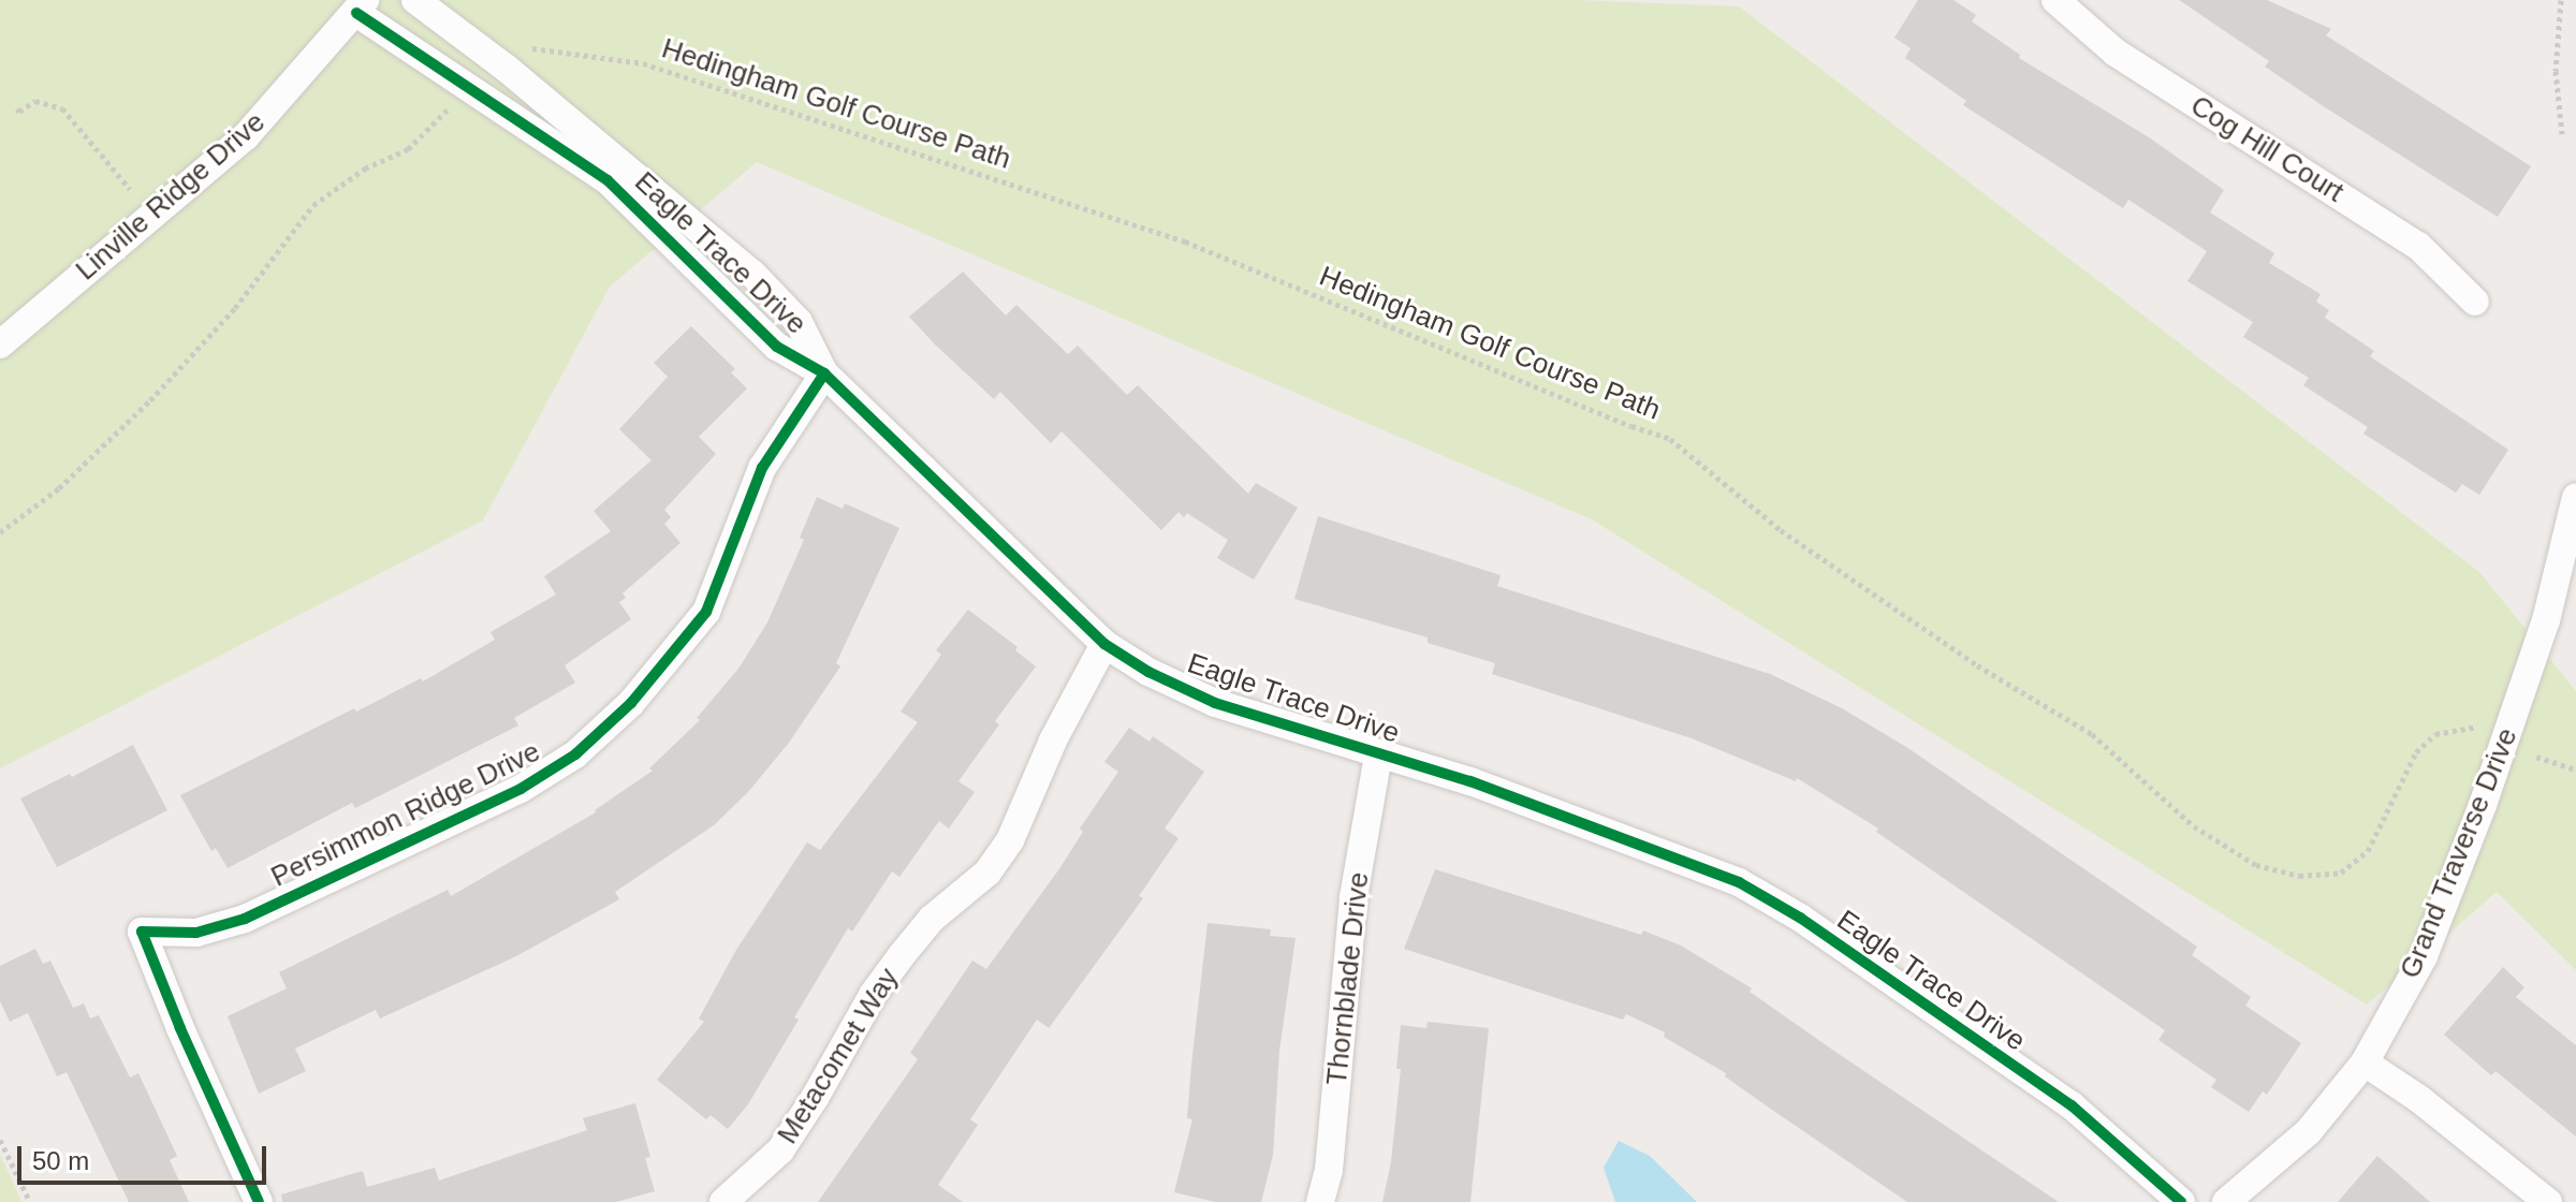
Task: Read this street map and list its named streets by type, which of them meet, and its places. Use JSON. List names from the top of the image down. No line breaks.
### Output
{"streets":{"street":["Cog Hill Court","Linville Ridge Drive","Eagle Trace Drive","Persimmon Ridge Drive","Grand Traverse Drive","Thornblade Drive","Metacomet Way"],"path":["Hedingham Golf Course Path"]},"crossings":[["Linville Ridge Drive","Eagle Trace Drive"],["Eagle Trace Drive","Persimmon Ridge Drive"],["Eagle Trace Drive","Thornblade Drive"],["Eagle Trace Drive","Metacomet Way"]],"scale_bar":"50 m"}
